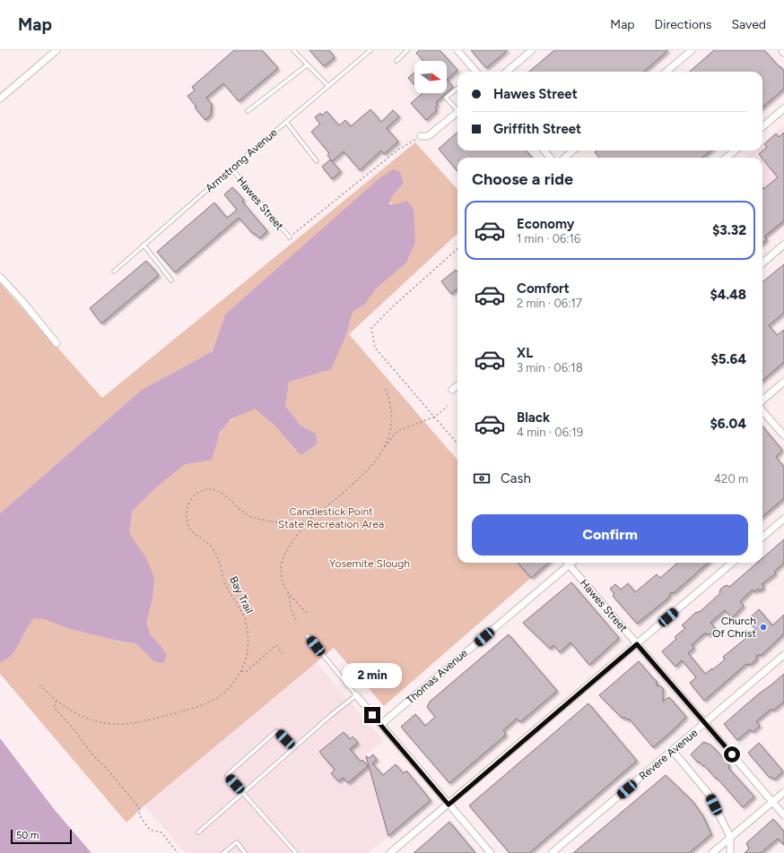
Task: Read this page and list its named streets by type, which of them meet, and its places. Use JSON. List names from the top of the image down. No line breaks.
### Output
{"streets":{"street":["Hawes Street","Thomas Avenue","Revere Avenue"],"lane":["Armstrong Avenue"],"path":["Bay Trail"]},"crossings":[["Armstrong Avenue","Hawes Street"],["Hawes Street","Thomas Avenue"],["Hawes Street","Revere Avenue"]],"parks":["Candlestick Point State Recreation Area","Yosemite Slough"],"places":["Church Of Christ"],"scale_bar":"50 m","north":"right","page":{"header":"Map","nav":["Map","Directions","Saved"],"banner":["Hawes Street","Griffith Street"],"heading":"Choose a ride","list":[{"name":"Economy","note":"1 min · 06:16","value":"$3.32"},{"name":"Comfort","note":"2 min · 06:17","value":"$4.48"},{"name":"XL","note":"3 min · 06:18","value":"$5.64"},{"name":"Black","note":"4 min · 06:19","value":"$6.04"}],"pay":["Cash","420 m"],"buttons":"Confirm","bubble":"2 min","scale":"50 m"}}
